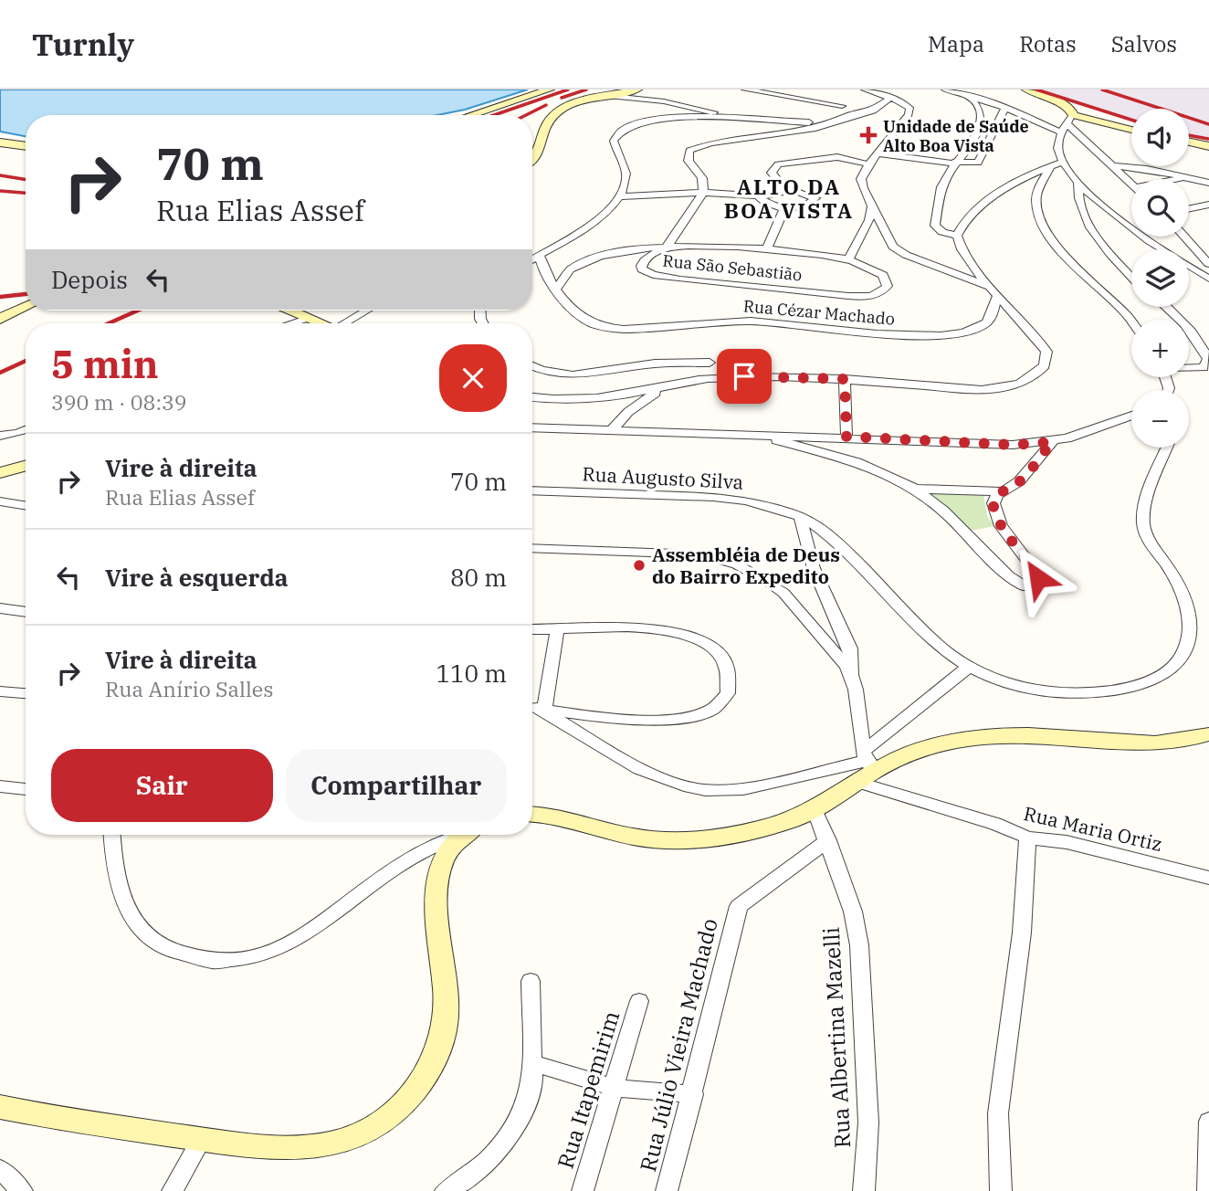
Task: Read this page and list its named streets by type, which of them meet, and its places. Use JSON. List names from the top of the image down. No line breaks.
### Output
{"streets":{"street":["Rua São Sebastião","Rua Cézar Machado","Rua Augusto Silva","Rua Maria Ortiz","Rua Albertina Mazelli","Rua Júlio Vieira Machado","Rua Itapemirim"]},"crossings":[["Rua Albertina Mazelli","Rua Júlio Vieira Machado"]],"districts":["ALTO DA BOA VISTA"],"places":{"health":["Unidade de Saúde Alto Boa Vista"],"other":["Assembléia de Deus do Bairro Expedito"]},"page":{"header":"Turnly","nav":["Mapa","Rotas","Salvos"],"map_buttons":["+","−"],"turn":["70 m","Rua Elias Assef"],"then":"Depois","heading":["5 min","390 m · 08:39"],"list":[{"name":"Vire à direita","note":"Rua Elias Assef","value":"70 m"},{"name":"Vire à esquerda","value":"80 m"},{"name":"Vire à direita","note":"Rua Anírio Salles","value":"110 m"}],"buttons":["Sair","Compartilhar"]}}
